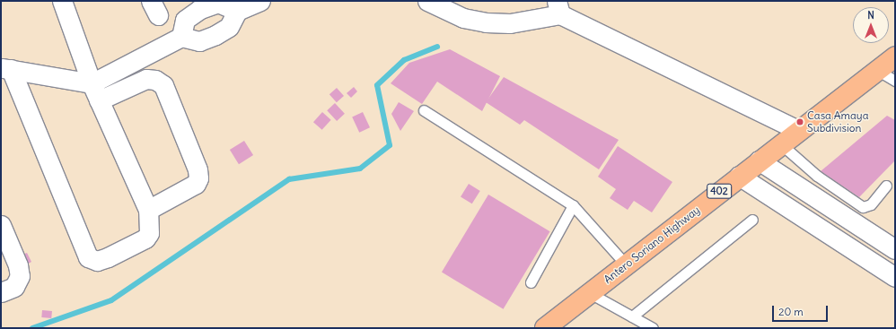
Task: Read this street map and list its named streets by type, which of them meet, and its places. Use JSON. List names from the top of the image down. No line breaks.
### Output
{"streets":{"main road":["402","Antero Soriano Highway"]},"places":["Casa Amaya Subdivision"],"scale_bar":"20 m","north":"top"}
